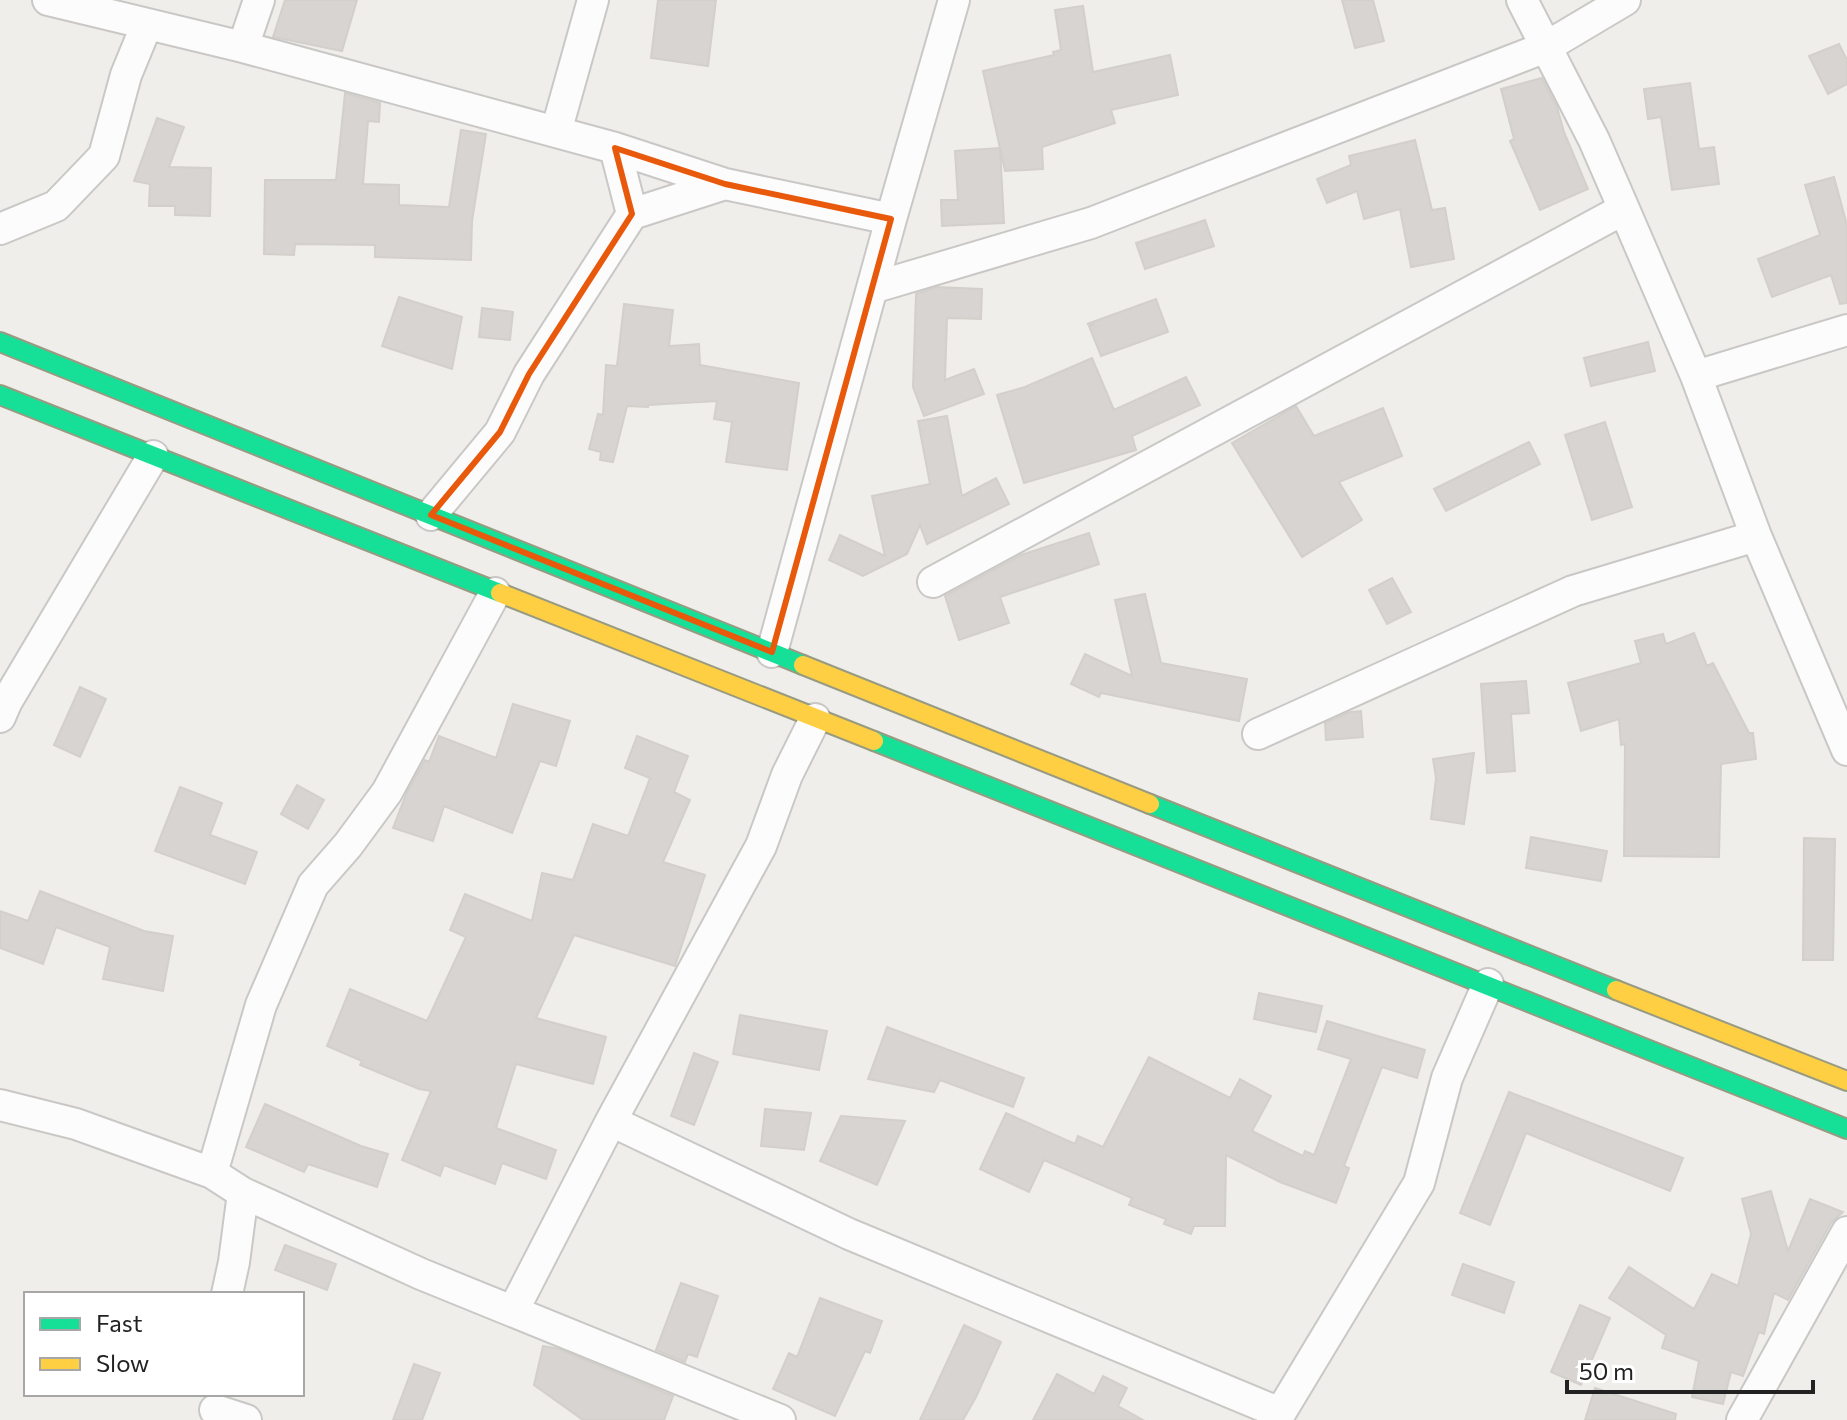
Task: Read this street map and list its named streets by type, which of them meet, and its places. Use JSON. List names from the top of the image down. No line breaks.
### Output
{"legend":["Fast","Slow"],"scale_bar":"50 m"}
